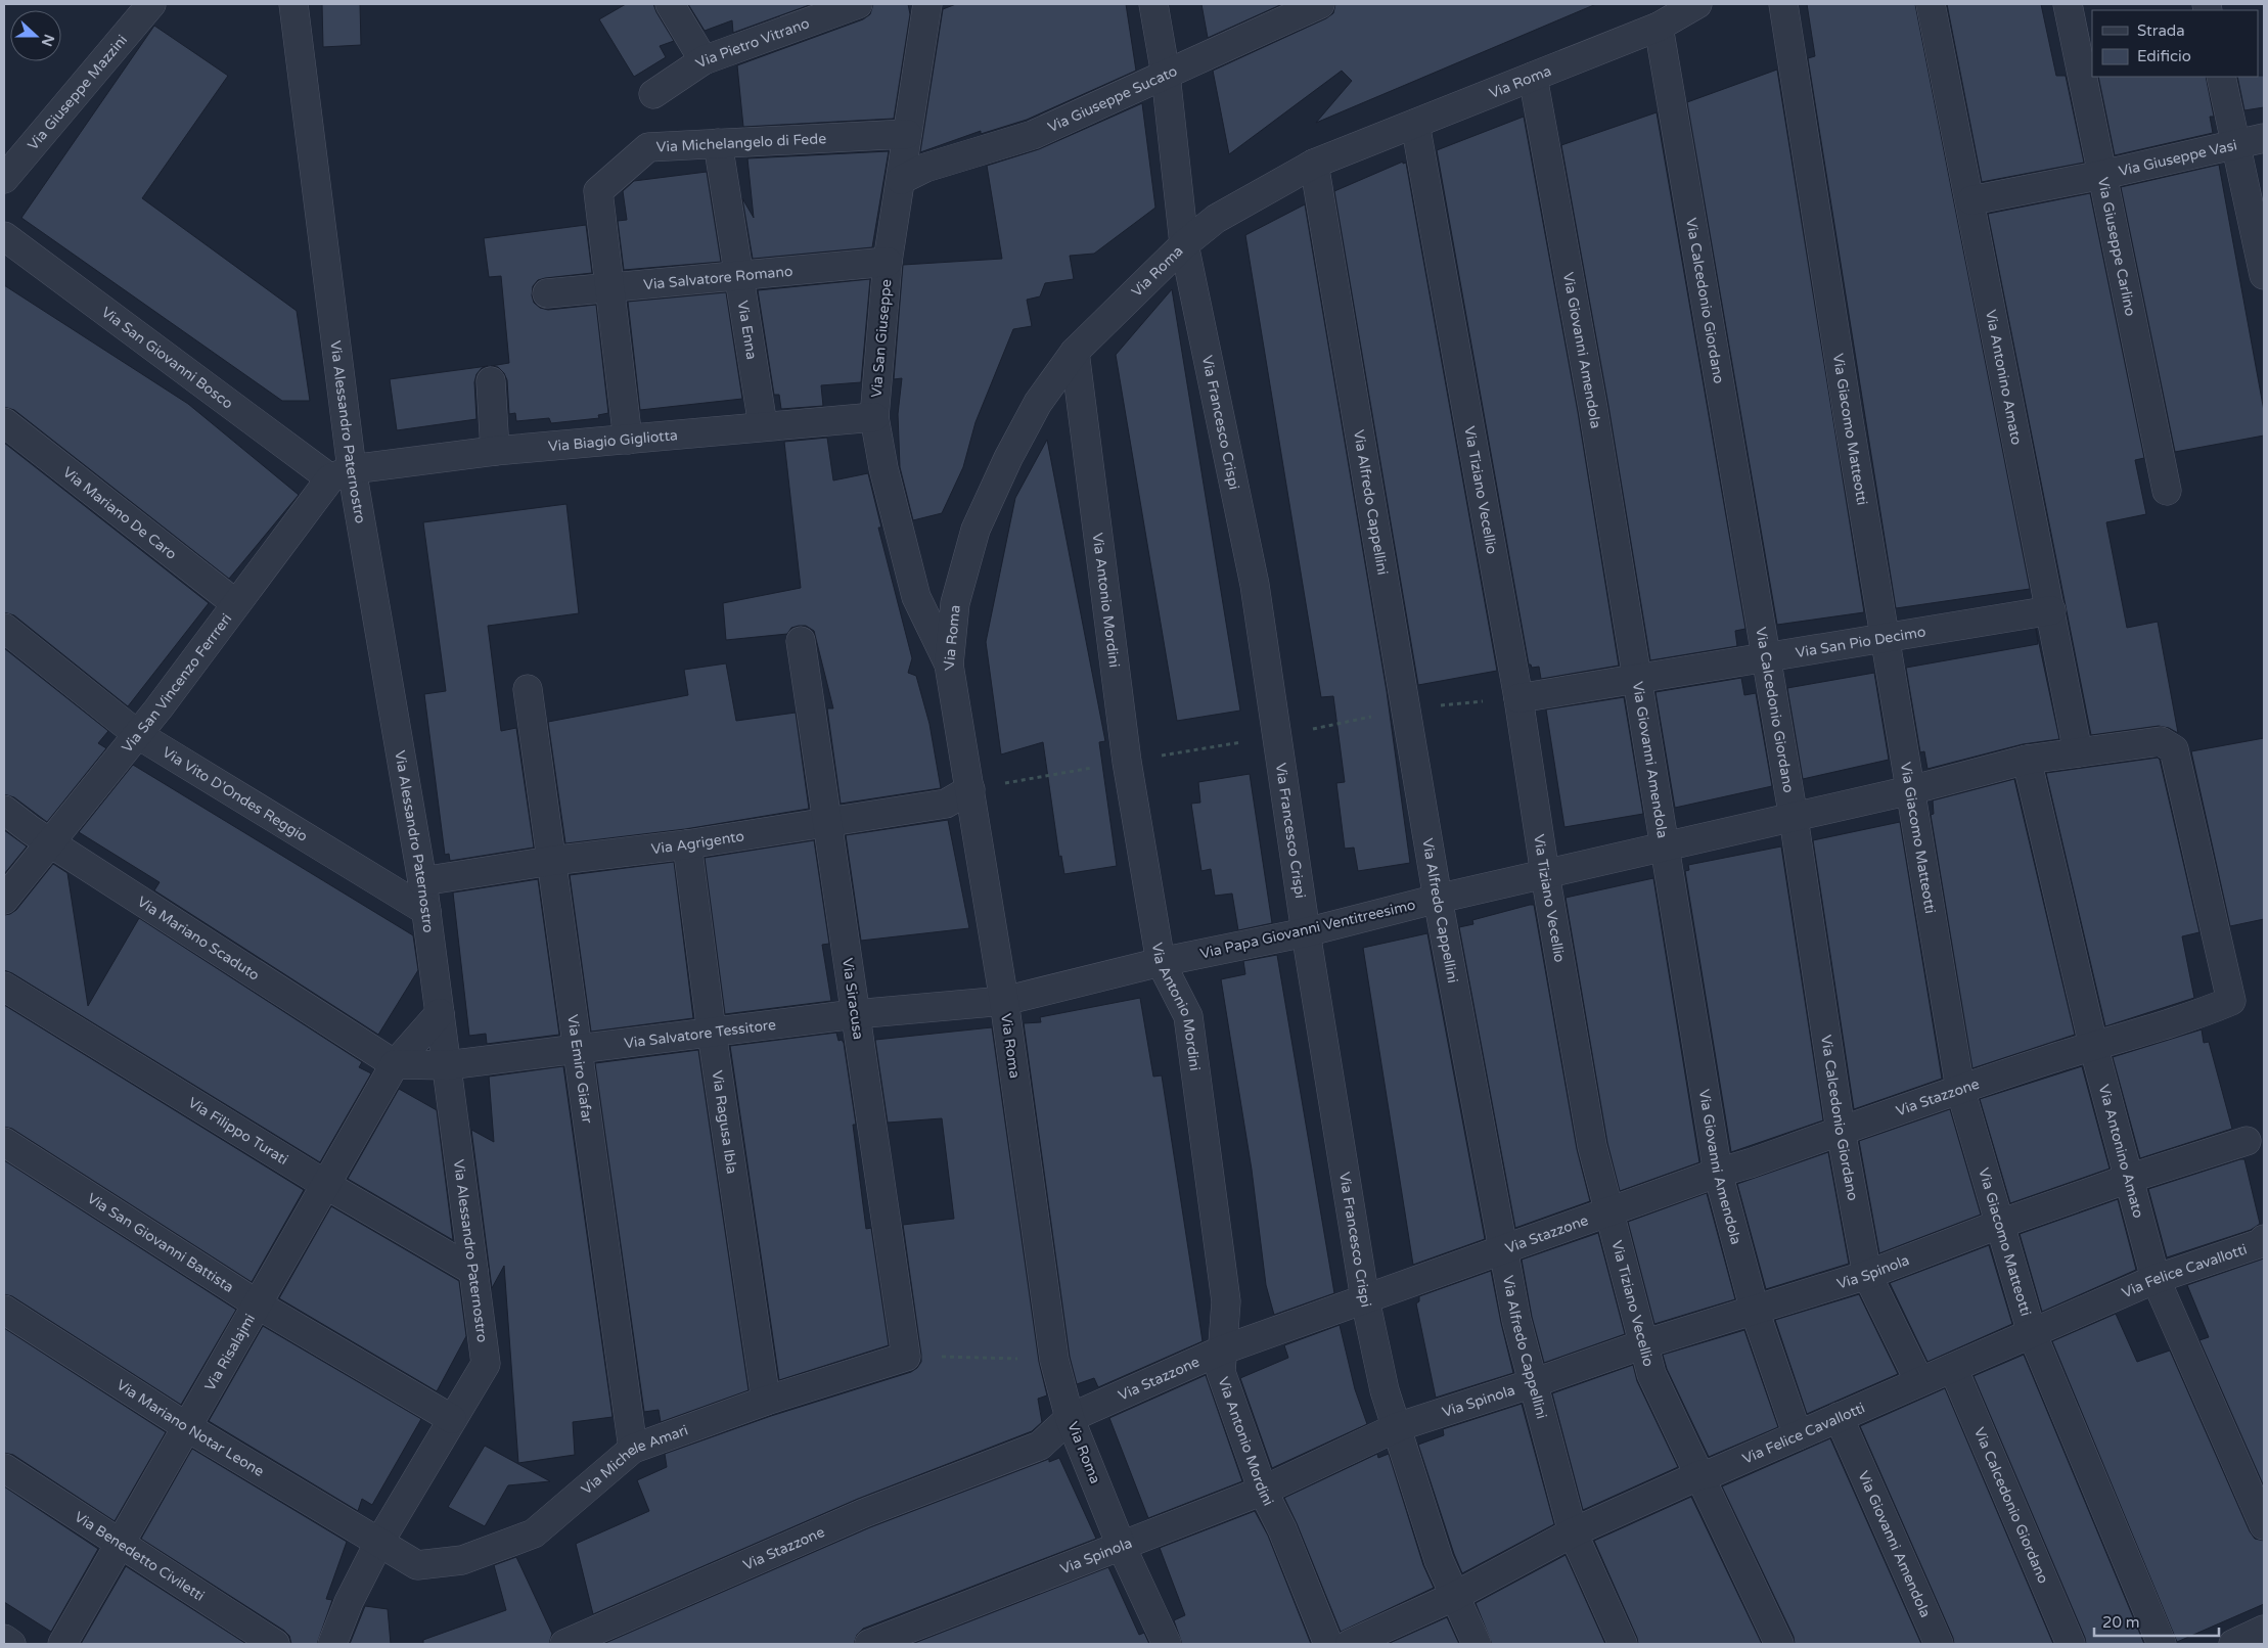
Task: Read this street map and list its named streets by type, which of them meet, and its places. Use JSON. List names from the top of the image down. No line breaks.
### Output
{"streets":{"street":["Via Pietro Vitrano","Via Roma","Via Giuseppe Mazzini","Via Giuseppe Sucato","Via Michelangelo di Fede","Via Giuseppe Vasi","Via Giuseppe Carlino","Via Salvatore Romano","Via Calcedonio Giordano","Via Enna","Via San Giuseppe","Via Giovanni Amendola","Via San Giovanni Bosco","Via Antonino Amato","Via Francesco Crispi","Via Giacomo Matteotti","Via Alessandro Paternostro","Via Biagio Gigliotta","Via Tiziano Vecellio","Via Alfredo Cappellini","Via Mariano De Caro","Via Antonio Mordini","Via San Pio Decimo","Via San Vincenzo Ferrreri","Via Vito D'Ondes Reggio","Via Agrigento","Via Papa Giovanni Ventitreesimo","Via Mariano Scaduto","Via Siracusa","Via Salvatore Tessitore","Via Emiro Giafar","Via Stazzone","Via Ragusa Ibla","Via Filippo Turati","Via San Giovanni Battista","Via Felice Cavallotti","Via Spinola","Via Risalajmi","Via Mariano Notar Leone","Via Michele Amari","Via Benedetto Civiletti"]},"crossings":[["Via Roma","Via Calcedonio Giordano"],["Via Roma","Via San Giuseppe"],["Via Roma","Via Giovanni Amendola"],["Via Roma","Via Francesco Crispi"],["Via Roma","Via Tiziano Vecellio"],["Via Roma","Via Alfredo Cappellini"],["Via Roma","Via Antonio Mordini"],["Via Roma","Via Agrigento"],["Via Roma","Via Papa Giovanni Ventitreesimo"],["Via Roma","Via Salvatore Tessitore"],["Via Roma","Via Stazzone"],["Via Roma","Via Spinola"],["Via Giuseppe Sucato","Via San Giuseppe"],["Via Giuseppe Sucato","Via Francesco Crispi"],["Via Michelangelo di Fede","Via Salvatore Romano"],["Via Michelangelo di Fede","Via Enna"],["Via Michelangelo di Fede","Via San Giuseppe"],["Via Michelangelo di Fede","Via Biagio Gigliotta"],["Via Giuseppe Vasi","Via Giuseppe Carlino"],["Via Giuseppe Vasi","Via Antonino Amato"],["Via Salvatore Romano","Via Enna"],["Via Salvatore Romano","Via San Giuseppe"],["Via Calcedonio Giordano","Via San Pio Decimo"],["Via Calcedonio Giordano","Via Papa Giovanni Ventitreesimo"],["Via Calcedonio Giordano","Via Stazzone"],["Via Calcedonio Giordano","Via Felice Cavallotti"],["Via Calcedonio Giordano","Via Spinola"],["Via Enna","Via Biagio Gigliotta"],["Via San Giuseppe","Via Biagio Gigliotta"],["Via Giovanni Amendola","Via San Pio Decimo"],["Via Giovanni Amendola","Via Papa Giovanni Ventitreesimo"],["Via Giovanni Amendola","Via Stazzone"],["Via Giovanni Amendola","Via Felice Cavallotti"],["Via Giovanni Amendola","Via Spinola"],["Via San Giovanni Bosco","Via Alessandro Paternostro"],["Via San Giovanni Bosco","Via Biagio Gigliotta"],["Via San Giovanni Bosco","Via San Vincenzo Ferrreri"],["Via Antonino Amato","Via San Pio Decimo"],["Via Antonino Amato","Via Papa Giovanni Ventitreesimo"],["Via Antonino Amato","Via Stazzone"],["Via Antonino Amato","Via Felice Cavallotti"],["Via Antonino Amato","Via Spinola"],["Via Francesco Crispi","Via Papa Giovanni Ventitreesimo"],["Via Francesco Crispi","Via Stazzone"],["Via Francesco Crispi","Via Felice Cavallotti"],["Via Francesco Crispi","Via Spinola"],["Via Giacomo Matteotti","Via San Pio Decimo"],["Via Giacomo Matteotti","Via Papa Giovanni Ventitreesimo"],["Via Giacomo Matteotti","Via Stazzone"],["Via Giacomo Matteotti","Via Felice Cavallotti"],["Via Giacomo Matteotti","Via Spinola"],["Via Alessandro Paternostro","Via Biagio Gigliotta"],["Via Alessandro Paternostro","Via San Vincenzo Ferrreri"],["Via Alessandro Paternostro","Via Vito D'Ondes Reggio"],["Via Alessandro Paternostro","Via Agrigento"],["Via Alessandro Paternostro","Via Salvatore Tessitore"],["Via Alessandro Paternostro","Via Filippo Turati"],["Via Alessandro Paternostro","Via San Giovanni Battista"],["Via Alessandro Paternostro","Via Risalajmi"],["Via Alessandro Paternostro","Via Mariano Notar Leone"],["Via Alessandro Paternostro","Via Michele Amari"],["Via Biagio Gigliotta","Via San Vincenzo Ferrreri"],["Via Tiziano Vecellio","Via San Pio Decimo"],["Via Tiziano Vecellio","Via Papa Giovanni Ventitreesimo"],["Via Tiziano Vecellio","Via Stazzone"],["Via Tiziano Vecellio","Via Felice Cavallotti"],["Via Tiziano Vecellio","Via Spinola"],["Via Alfredo Cappellini","Via Papa Giovanni Ventitreesimo"],["Via Alfredo Cappellini","Via Stazzone"],["Via Alfredo Cappellini","Via Felice Cavallotti"],["Via Alfredo Cappellini","Via Spinola"],["Via Mariano De Caro","Via San Vincenzo Ferrreri"],["Via Antonio Mordini","Via Papa Giovanni Ventitreesimo"],["Via Antonio Mordini","Via Stazzone"],["Via Antonio Mordini","Via Spinola"],["Via San Vincenzo Ferrreri","Via Vito D'Ondes Reggio"],["Via San Vincenzo Ferrreri","Via Mariano Scaduto"],["Via Agrigento","Via Siracusa"],["Via Agrigento","Via Emiro Giafar"],["Via Agrigento","Via Ragusa Ibla"],["Via Papa Giovanni Ventitreesimo","Via Salvatore Tessitore"],["Via Papa Giovanni Ventitreesimo","Via Stazzone"],["Via Mariano Scaduto","Via Salvatore Tessitore"],["Via Mariano Scaduto","Via Risalajmi"],["Via Siracusa","Via Salvatore Tessitore"],["Via Siracusa","Via Michele Amari"],["Via Salvatore Tessitore","Via Emiro Giafar"],["Via Salvatore Tessitore","Via Ragusa Ibla"],["Via Salvatore Tessitore","Via Risalajmi"],["Via Emiro Giafar","Via Michele Amari"],["Via Ragusa Ibla","Via Michele Amari"],["Via Filippo Turati","Via Risalajmi"],["Via San Giovanni Battista","Via Risalajmi"],["Via Risalajmi","Via Mariano Notar Leone"],["Via Risalajmi","Via Benedetto Civiletti"],["Via Mariano Notar Leone","Via Michele Amari"]],"legend":["Strada","Edificio"],"scale_bar":"20 m","north":"right"}
